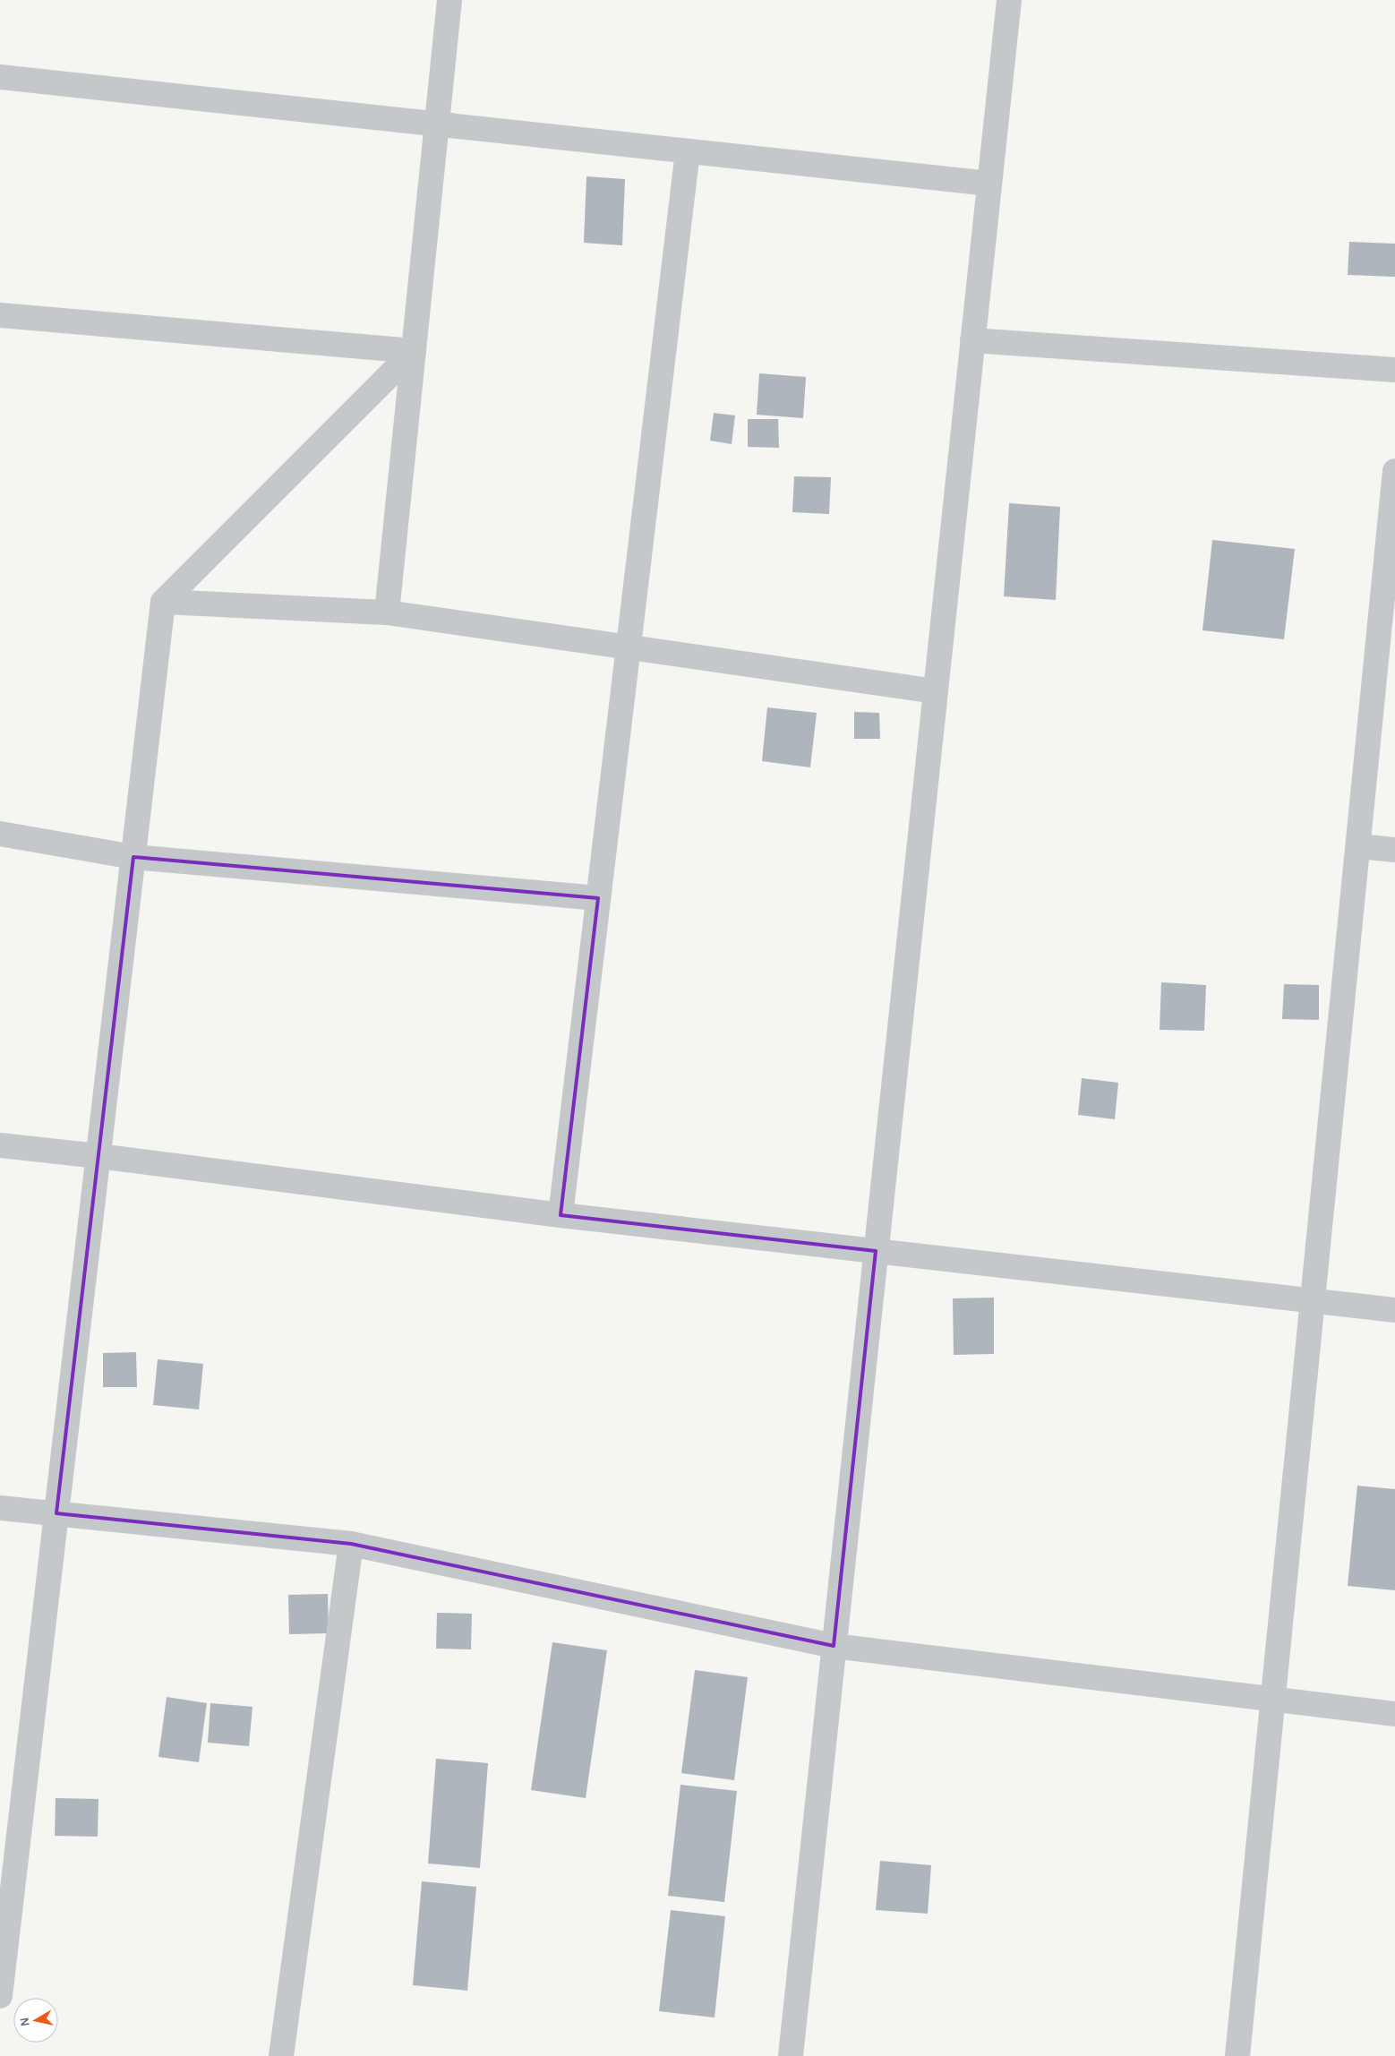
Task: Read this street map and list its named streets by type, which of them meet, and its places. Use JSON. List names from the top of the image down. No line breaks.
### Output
{"north":"left"}
